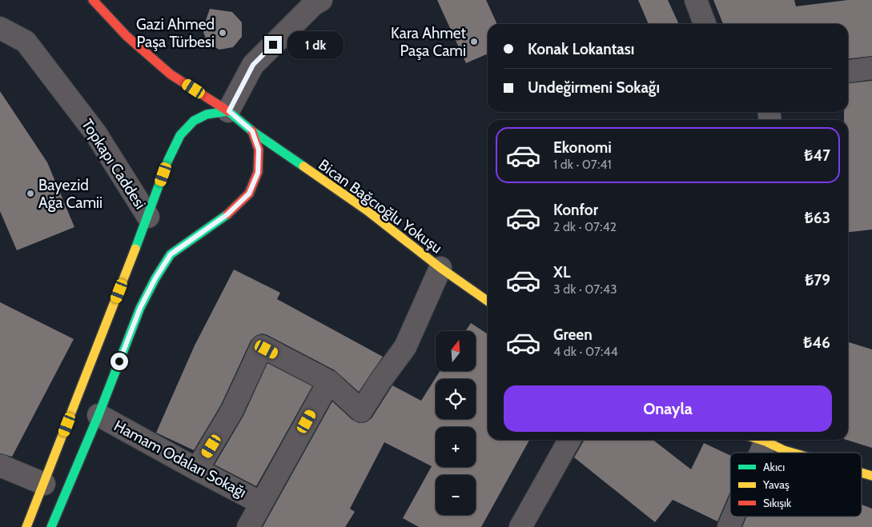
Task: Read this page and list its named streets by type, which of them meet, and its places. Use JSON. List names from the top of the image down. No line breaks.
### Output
{"streets":{"main road":["Topkapı Caddesi","Bican Bağcıoğlu Yokuşu"],"street":["Hamam Odaları Sokağı"]},"places":["Gazi Ahmed Paşa Türbesi","Kara Ahmet Paşa Cami","Bayezid Ağa Camii"],"legend":["Akıcı","Yavaş","Sıkışık"],"north":"top","page":{"banner":["Konak Lokantası","Undeğirmeni Sokağı"],"bubble":"1 dk","list":[{"name":"Ekonomi","note":"1 dk · 07:41","value":"₺47"},{"name":"Konfor","note":"2 dk · 07:42","value":"₺63"},{"name":"XL","note":"3 dk · 07:43","value":"₺79"},{"name":"Green","note":"4 dk · 07:44","value":"₺46"}],"map_buttons":["+","−"],"buttons":"Onayla"}}
